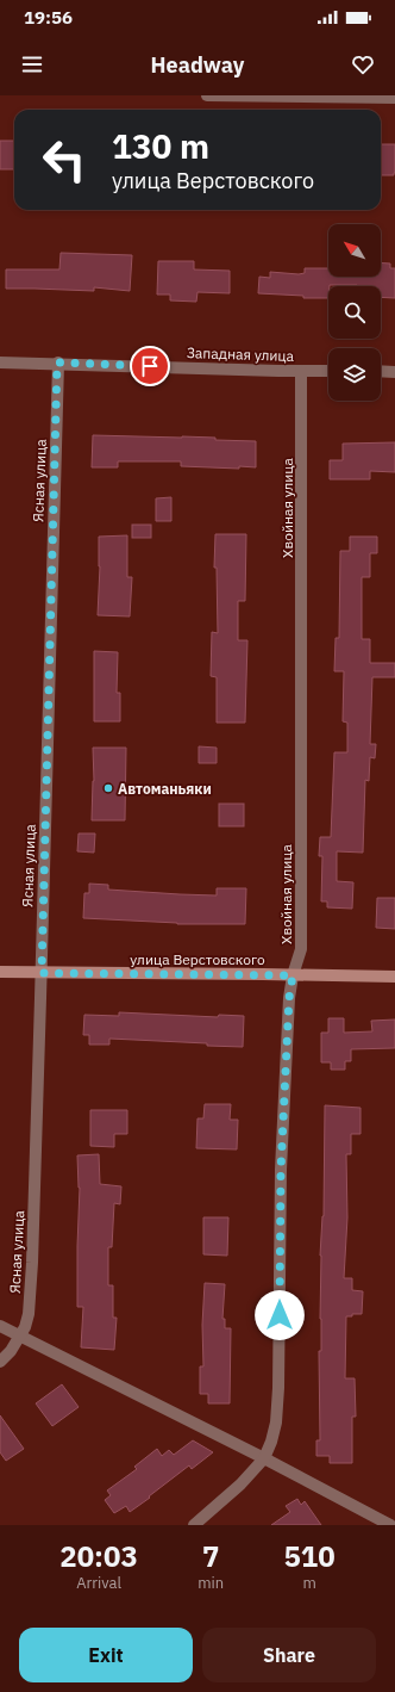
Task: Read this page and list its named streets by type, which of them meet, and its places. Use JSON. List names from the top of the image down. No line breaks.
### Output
{"streets":{"street":["Западная улица","Ясная улица","Хвойная улица","улица Верстовского"]},"crossings":[["Западная улица","Ясная улица"],["Западная улица","Хвойная улица"],["Ясная улица","улица Верстовского"],["Хвойная улица","улица Верстовского"]],"places":["Автоманьяки"],"north":"top left","page":{"status":"19:56","header":"Headway","turn":["130 m","улица Верстовского"],"eta":["20:03","Arrival","7","min","510","m"],"buttons":["Exit","Share"]}}
